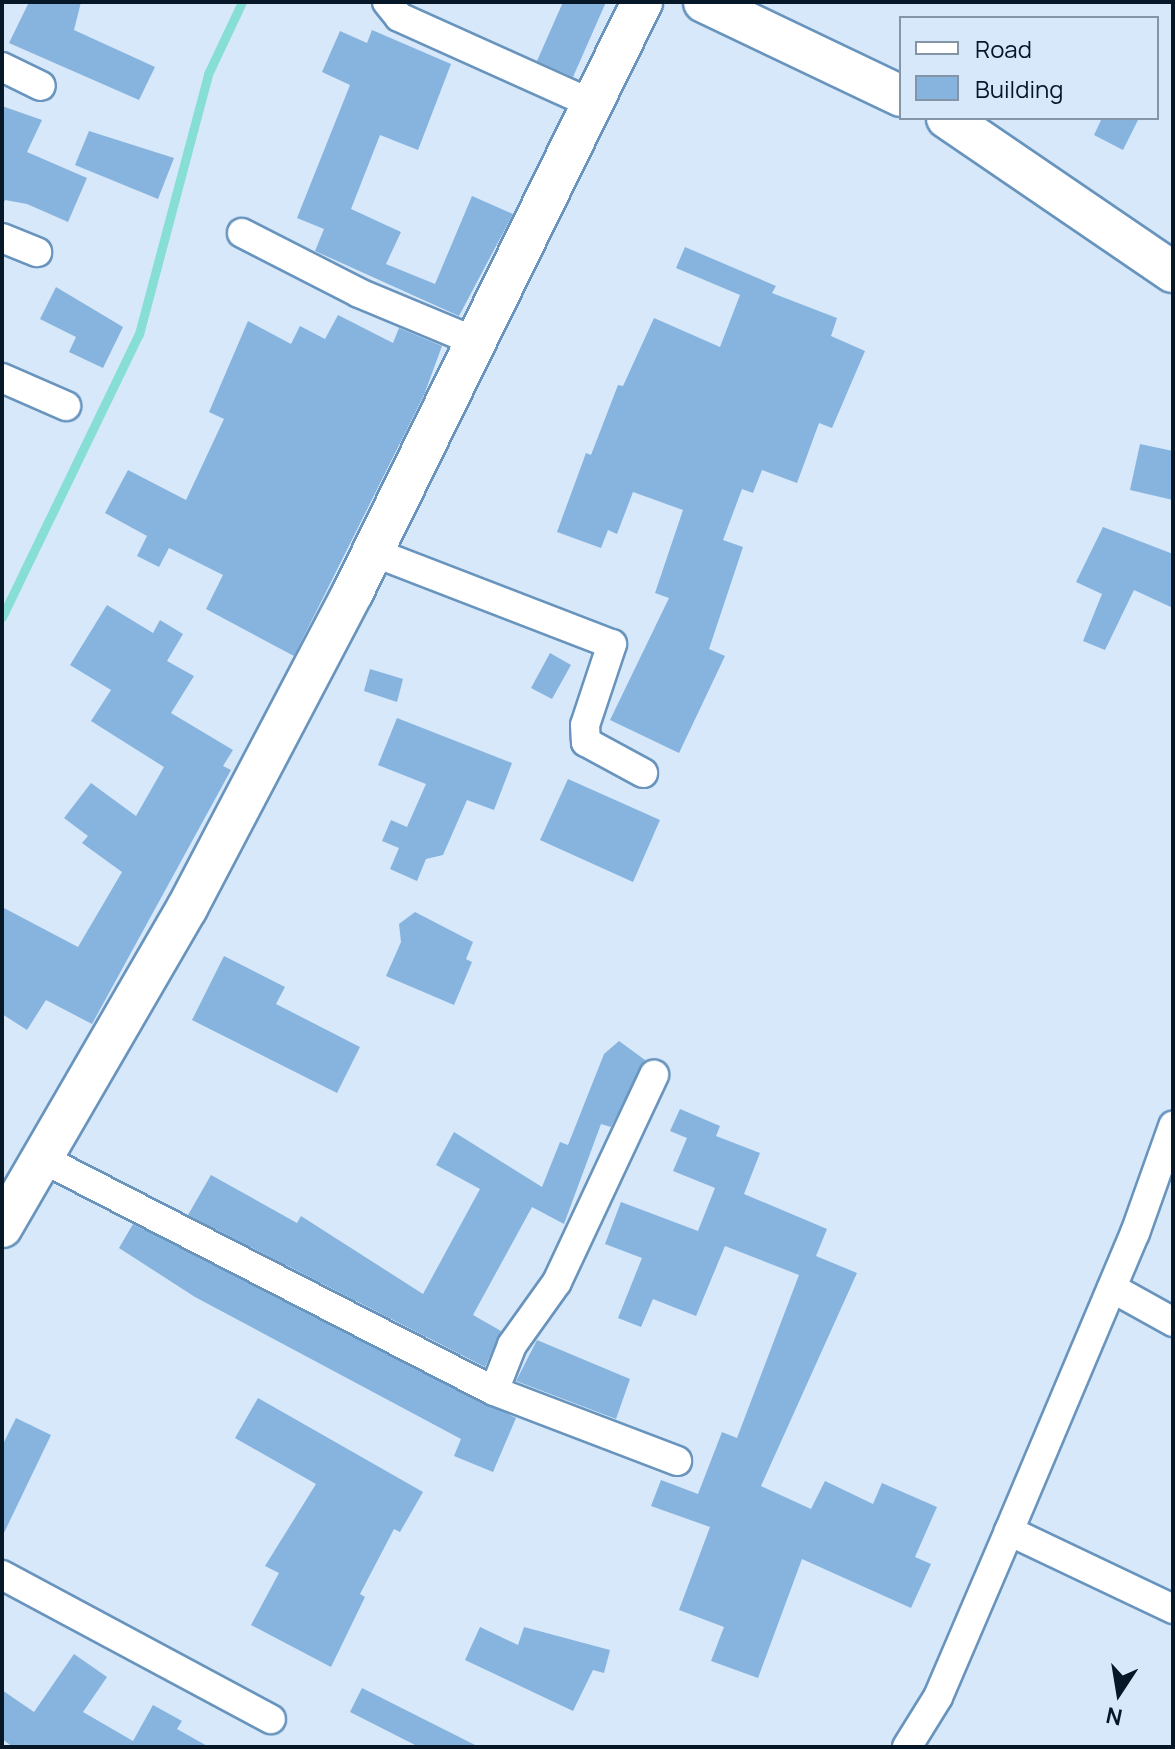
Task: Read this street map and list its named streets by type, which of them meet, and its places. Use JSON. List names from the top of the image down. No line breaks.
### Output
{"legend":["Road","Building"],"north":"bottom"}
